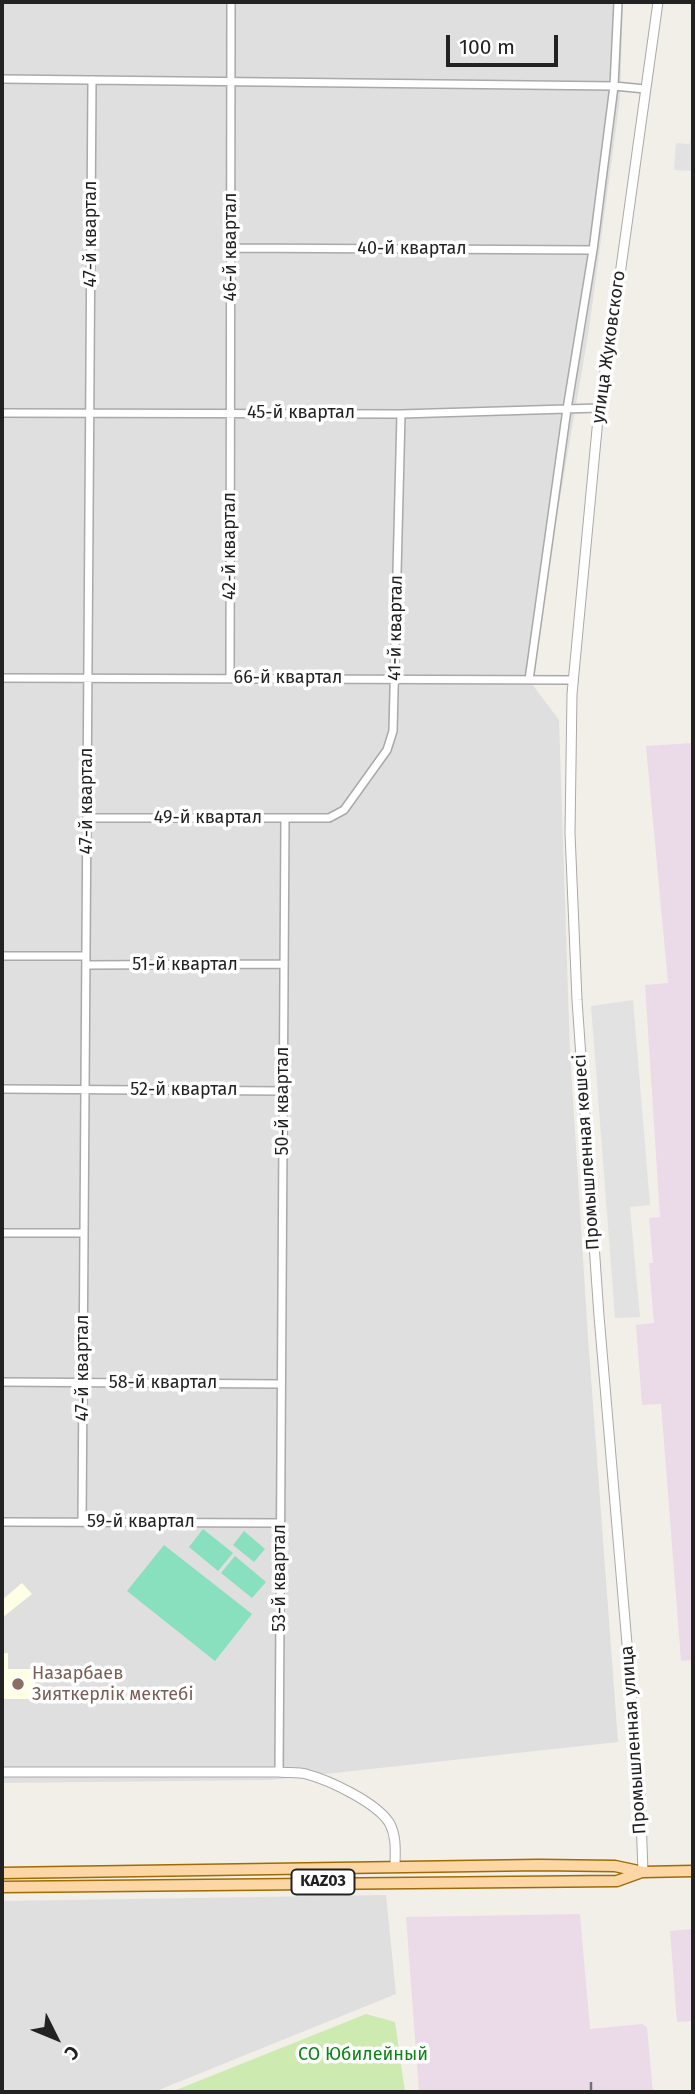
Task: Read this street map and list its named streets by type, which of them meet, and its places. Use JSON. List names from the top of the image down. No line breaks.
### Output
{"streets":{"main road":["KАZ03"],"street":["47-й квартал","46-й квартал","40-й квартал","улица Жуковского","45-й квартал","42-й квартал","41-й квартал","66-й квартал","49-й квартал","51-й квартал","52-й квартал","50-й квартал","Промышленная көшесі","58-й квартал","59-й квартал","53-й квартал","Промышленная улица"]},"crossings":[["47-й квартал","45-й квартал"],["47-й квартал","66-й квартал"],["47-й квартал","49-й квартал"],["47-й квартал","51-й квартал"],["47-й квартал","52-й квартал"],["47-й квартал","58-й квартал"],["47-й квартал","59-й квартал"],["46-й квартал","40-й квартал"],["46-й квартал","45-й квартал"],["46-й квартал","42-й квартал"],["улица Жуковского","45-й квартал"],["улица Жуковского","66-й квартал"],["улица Жуковского","Промышленная көшесі"],["45-й квартал","42-й квартал"],["45-й квартал","41-й квартал"],["42-й квартал","66-й квартал"],["41-й квартал","66-й квартал"],["41-й квартал","49-й квартал"],["49-й квартал","50-й квартал"],["51-й квартал","50-й квартал"],["52-й квартал","50-й квартал"],["50-й квартал","58-й квартал"],["50-й квартал","53-й квартал"],["Промышленная көшесі","Промышленная улица"],["58-й квартал","53-й квартал"],["59-й квартал","53-й квартал"],["Промышленная улица","KАZ03"]],"parks":["СО Юбилейный"],"places":["Назарбаев Зияткерлік мектебі"],"scale_bar":"100 m","north":"bottom right"}
